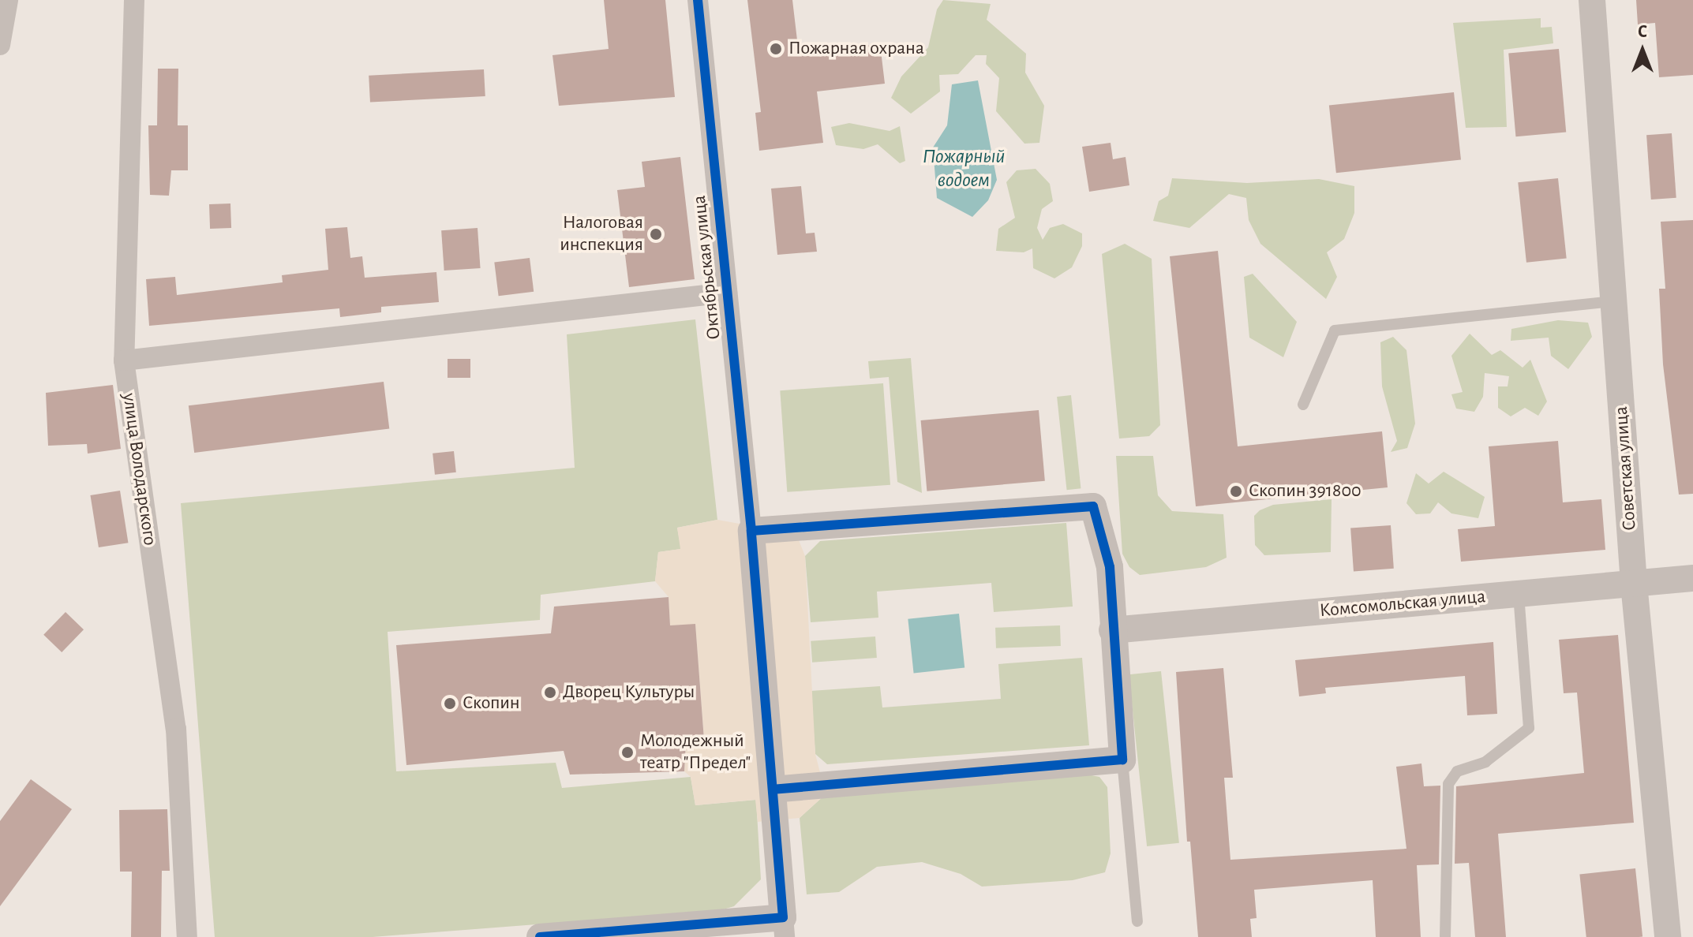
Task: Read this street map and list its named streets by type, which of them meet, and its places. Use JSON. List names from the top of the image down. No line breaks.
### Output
{"streets":{"street":["Октябрьская улица","Советская улица","улица Володарского","Комсомольская улица"]},"crossings":[["Советская улица","Комсомольская улица"]],"water":["Пожарный водоем"],"places":["Пожарная охрана","Налоговая инспекция","Скопин 391800","Дворец Культуры","Скопин","Молодежный театр \"Предел\""],"north":"top"}
